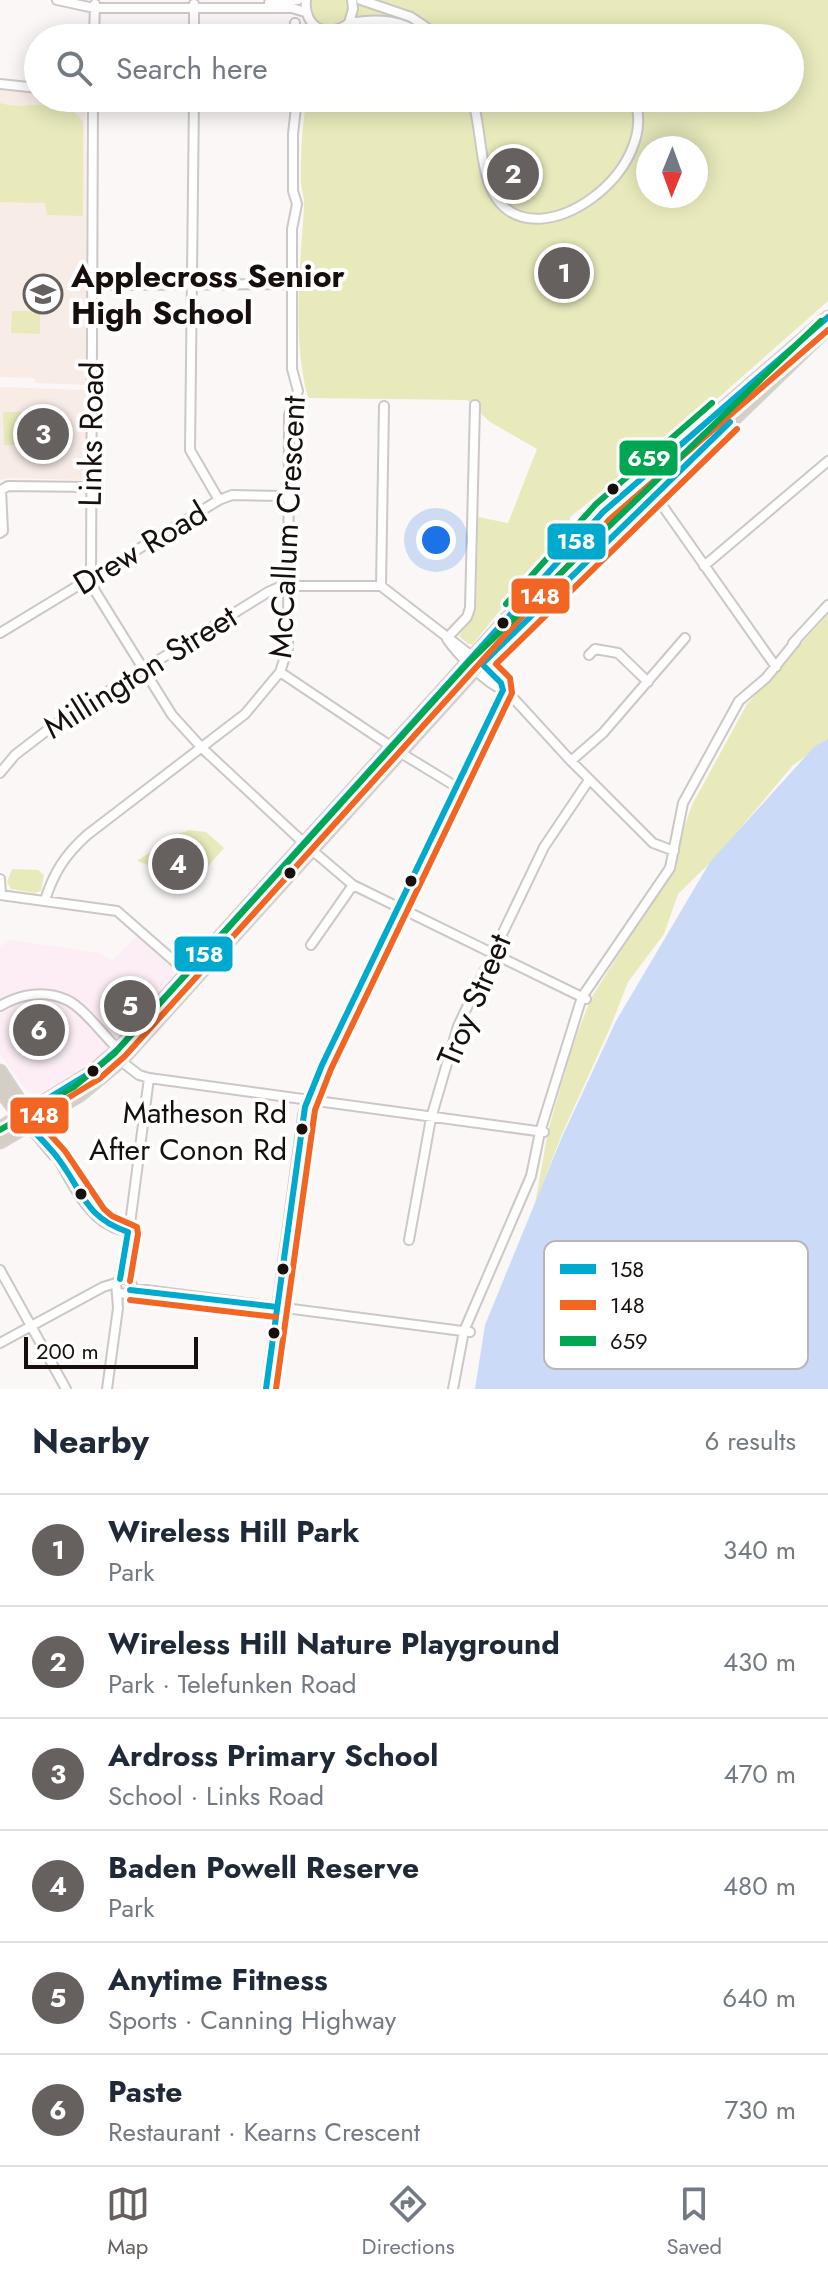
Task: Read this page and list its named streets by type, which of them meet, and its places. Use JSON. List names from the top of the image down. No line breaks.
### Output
{"streets":{"street":["Links Road","McCallum Crescent","Drew Road","Millington Street","Troy Street"]},"crossings":[["Links Road","Drew Road"],["McCallum Crescent","Drew Road"],["McCallum Crescent","Millington Street"]],"places":{"school or university":["Applecross Senior High School"],"other":["Matheson Rd After Conon Rd"]},"lines":["transit line 158","transit line 659","transit line 148"],"legend":["158","148","659"],"scale_bar":"200 m","north":"bottom","page":{"search":"Search here","pins":["2","1","3","4","5","6"],"scale":"200 m","heading":["Nearby","6 results"],"list":[{"mark":"1","name":"Wireless Hill Park","note":"Park","value":"340 m"},{"mark":"2","name":"Wireless Hill Nature Playground","note":"Park · Telefunken Road","value":"430 m"},{"mark":"3","name":"Ardross Primary School","note":"School · Links Road","value":"470 m"},{"mark":"4","name":"Baden Powell Reserve","note":"Park","value":"480 m"},{"mark":"5","name":"Anytime Fitness","note":"Sports · Canning Highway","value":"640 m"},{"mark":"6","name":"Paste","note":"Restaurant · Kearns Crescent","value":"730 m"}],"nav":["Map","Directions","Saved"]}}
